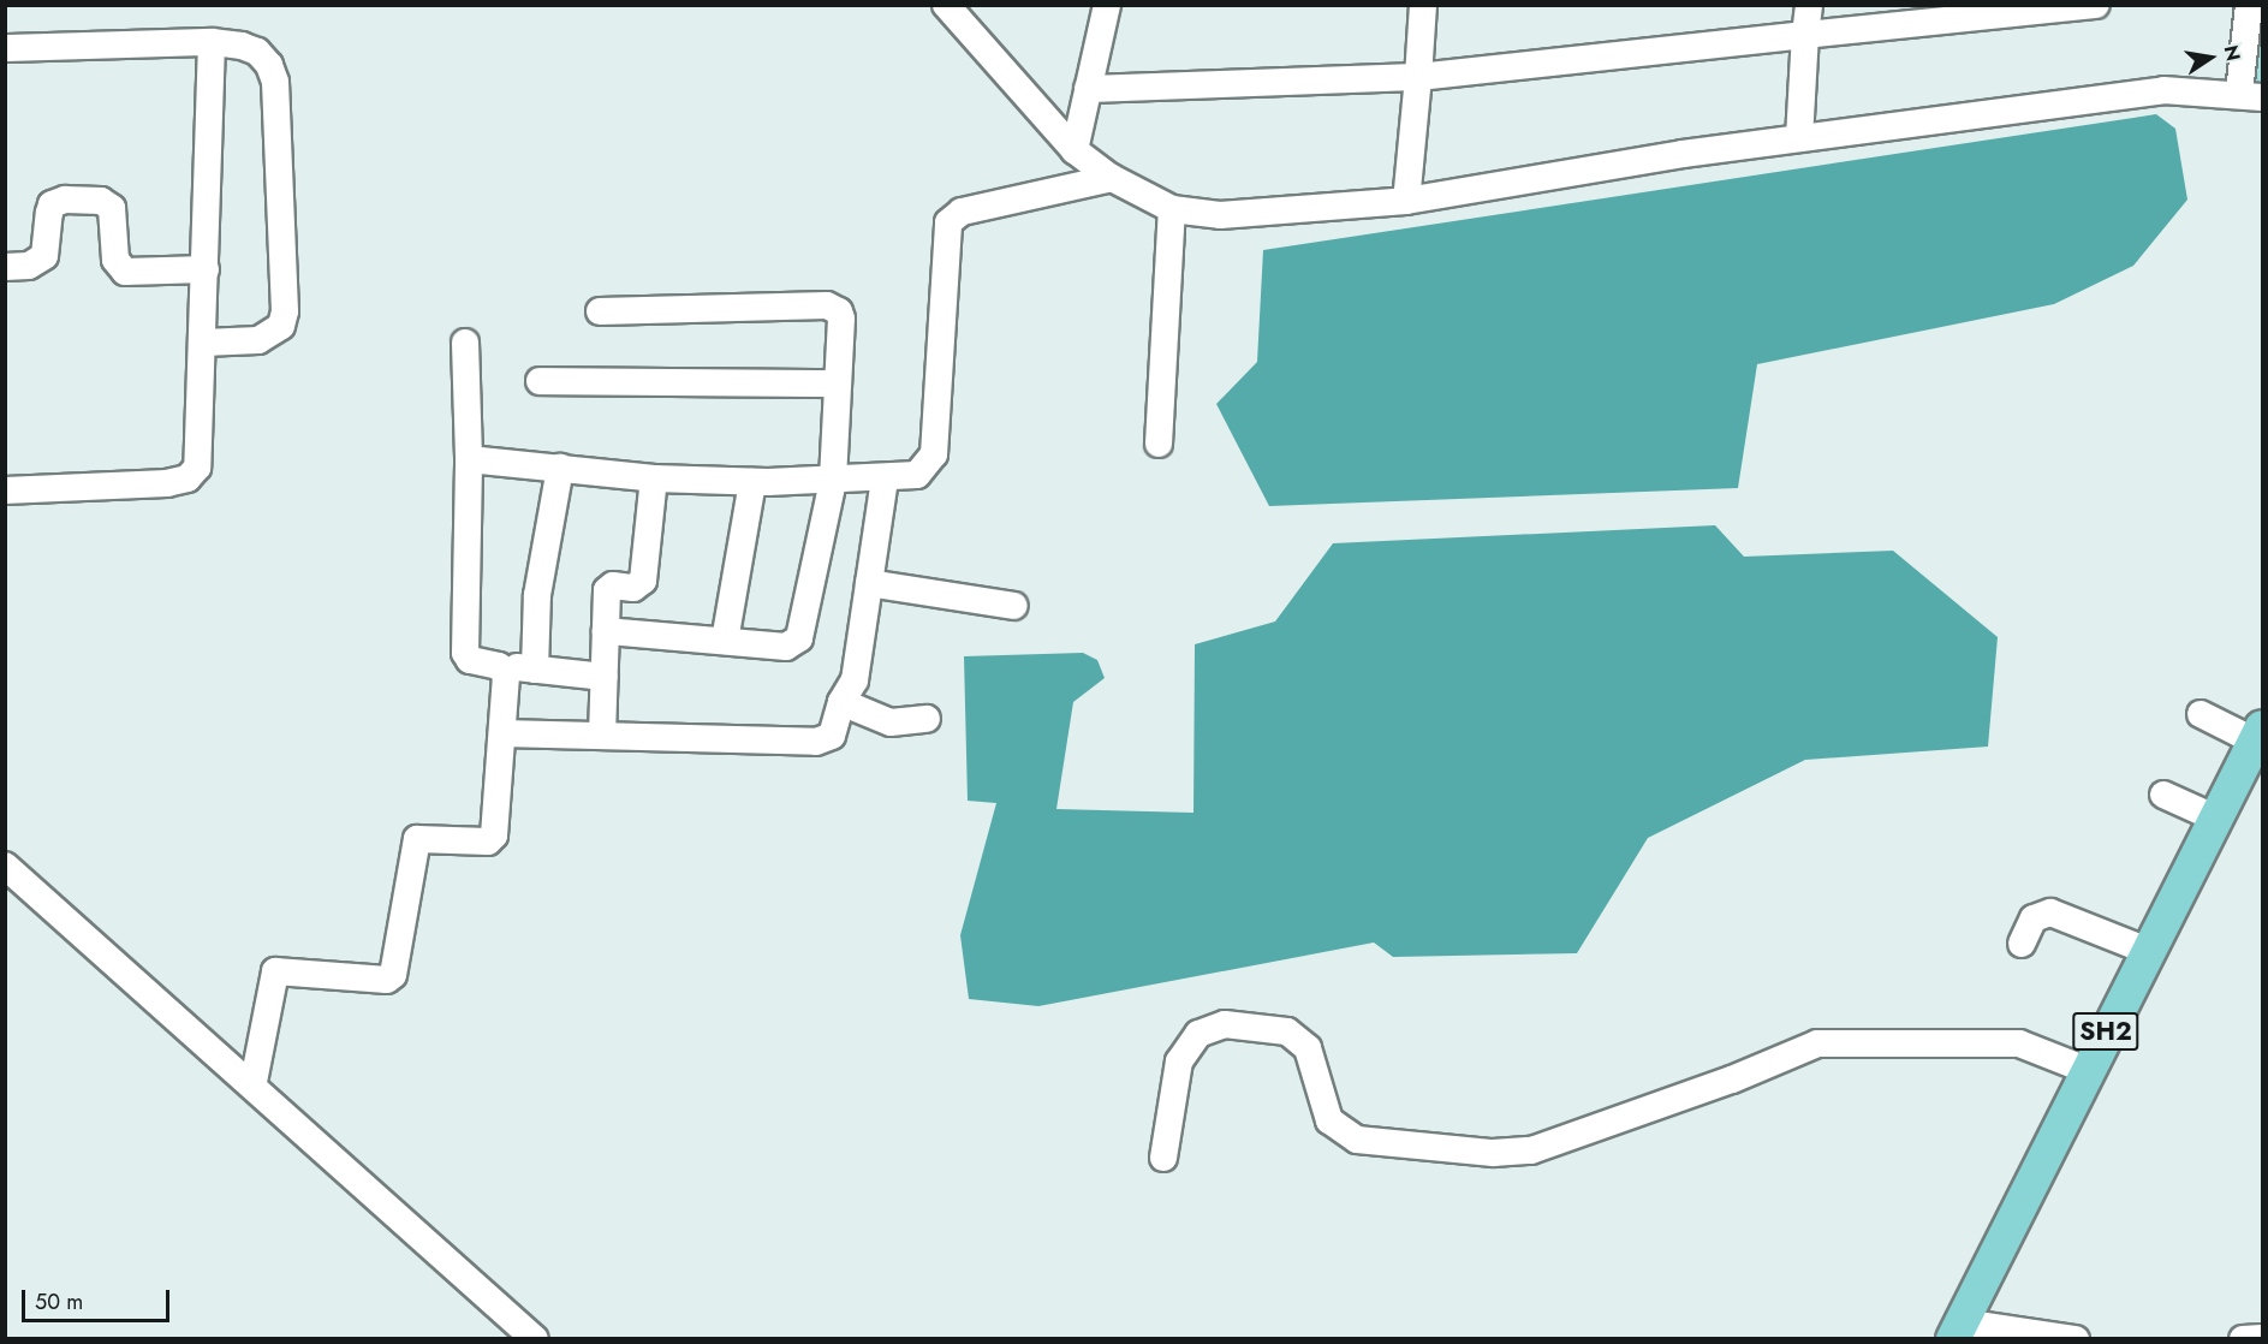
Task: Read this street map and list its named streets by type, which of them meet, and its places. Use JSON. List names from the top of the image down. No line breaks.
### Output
{"streets":{"main road":["SH2"]},"scale_bar":"50 m","north":"right"}
